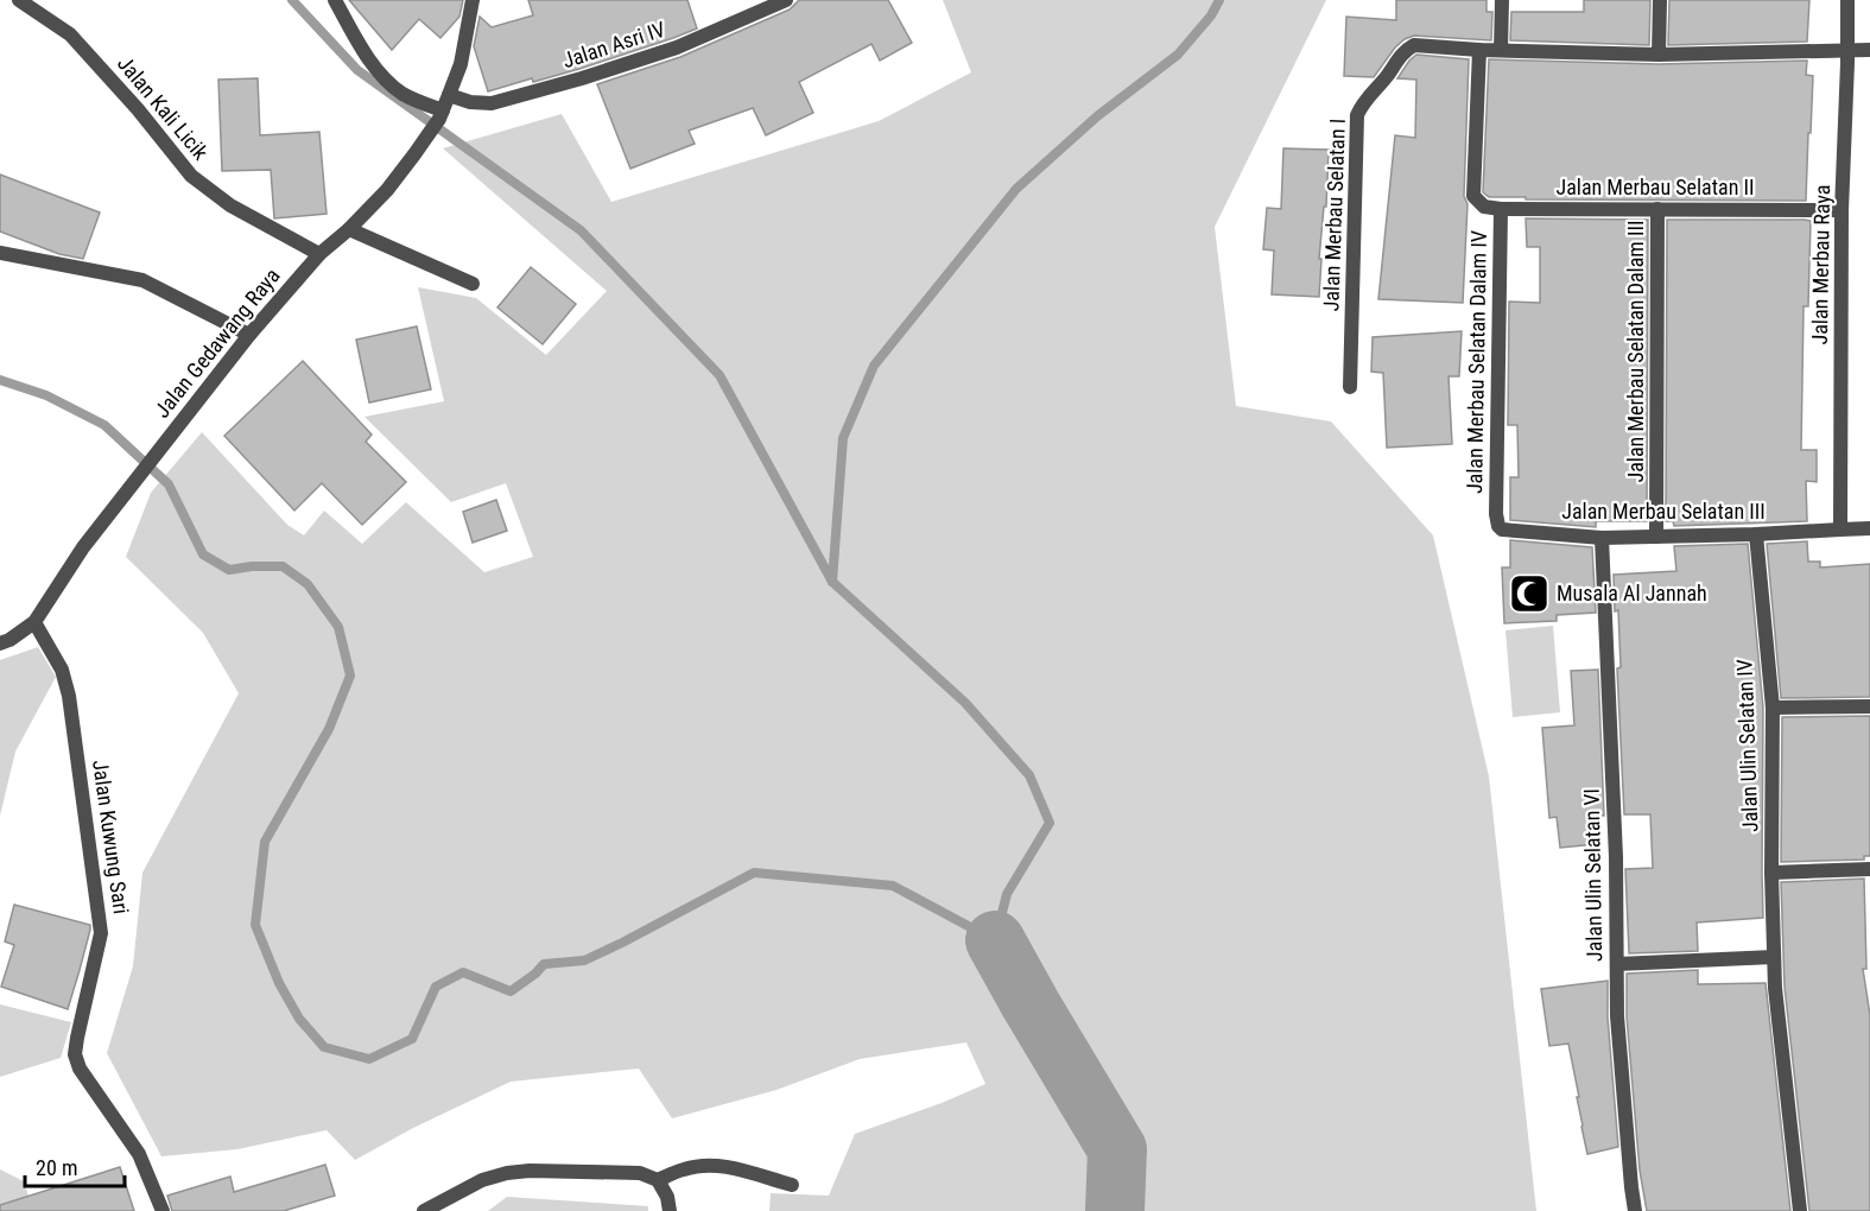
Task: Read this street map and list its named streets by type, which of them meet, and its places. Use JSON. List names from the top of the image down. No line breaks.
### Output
{"streets":{"street":["Jalan Asri IV","Jalan Kali Licik","Jalan Merbau Selatan II","Jalan Merbau Selatan I","Jalan Merbau Raya","Jalan Gedawang Raya","Jalan Merbau Selatan Dalam III","Jalan Merbau Selatan Dalam IV","Jalan Merbau Selatan III","Jalan Ulin Selatan IV","Jalan Kuwung Sari","Jalan Ulin Selatan VI"]},"crossings":[["Jalan Asri IV","Jalan Gedawang Raya"],["Jalan Kali Licik","Jalan Gedawang Raya"],["Jalan Merbau Selatan II","Jalan Merbau Selatan I"],["Jalan Merbau Selatan II","Jalan Merbau Raya"],["Jalan Merbau Selatan II","Jalan Merbau Selatan Dalam III"],["Jalan Merbau Selatan II","Jalan Merbau Selatan Dalam IV"],["Jalan Merbau Selatan I","Jalan Merbau Raya"],["Jalan Merbau Raya","Jalan Merbau Selatan III"],["Jalan Gedawang Raya","Jalan Kuwung Sari"],["Jalan Merbau Selatan Dalam III","Jalan Merbau Selatan III"],["Jalan Merbau Selatan Dalam IV","Jalan Merbau Selatan III"],["Jalan Merbau Selatan III","Jalan Ulin Selatan IV"],["Jalan Merbau Selatan III","Jalan Ulin Selatan VI"]],"places":{"mosque":["Musala Al Jannah"]},"scale_bar":"20 m"}
